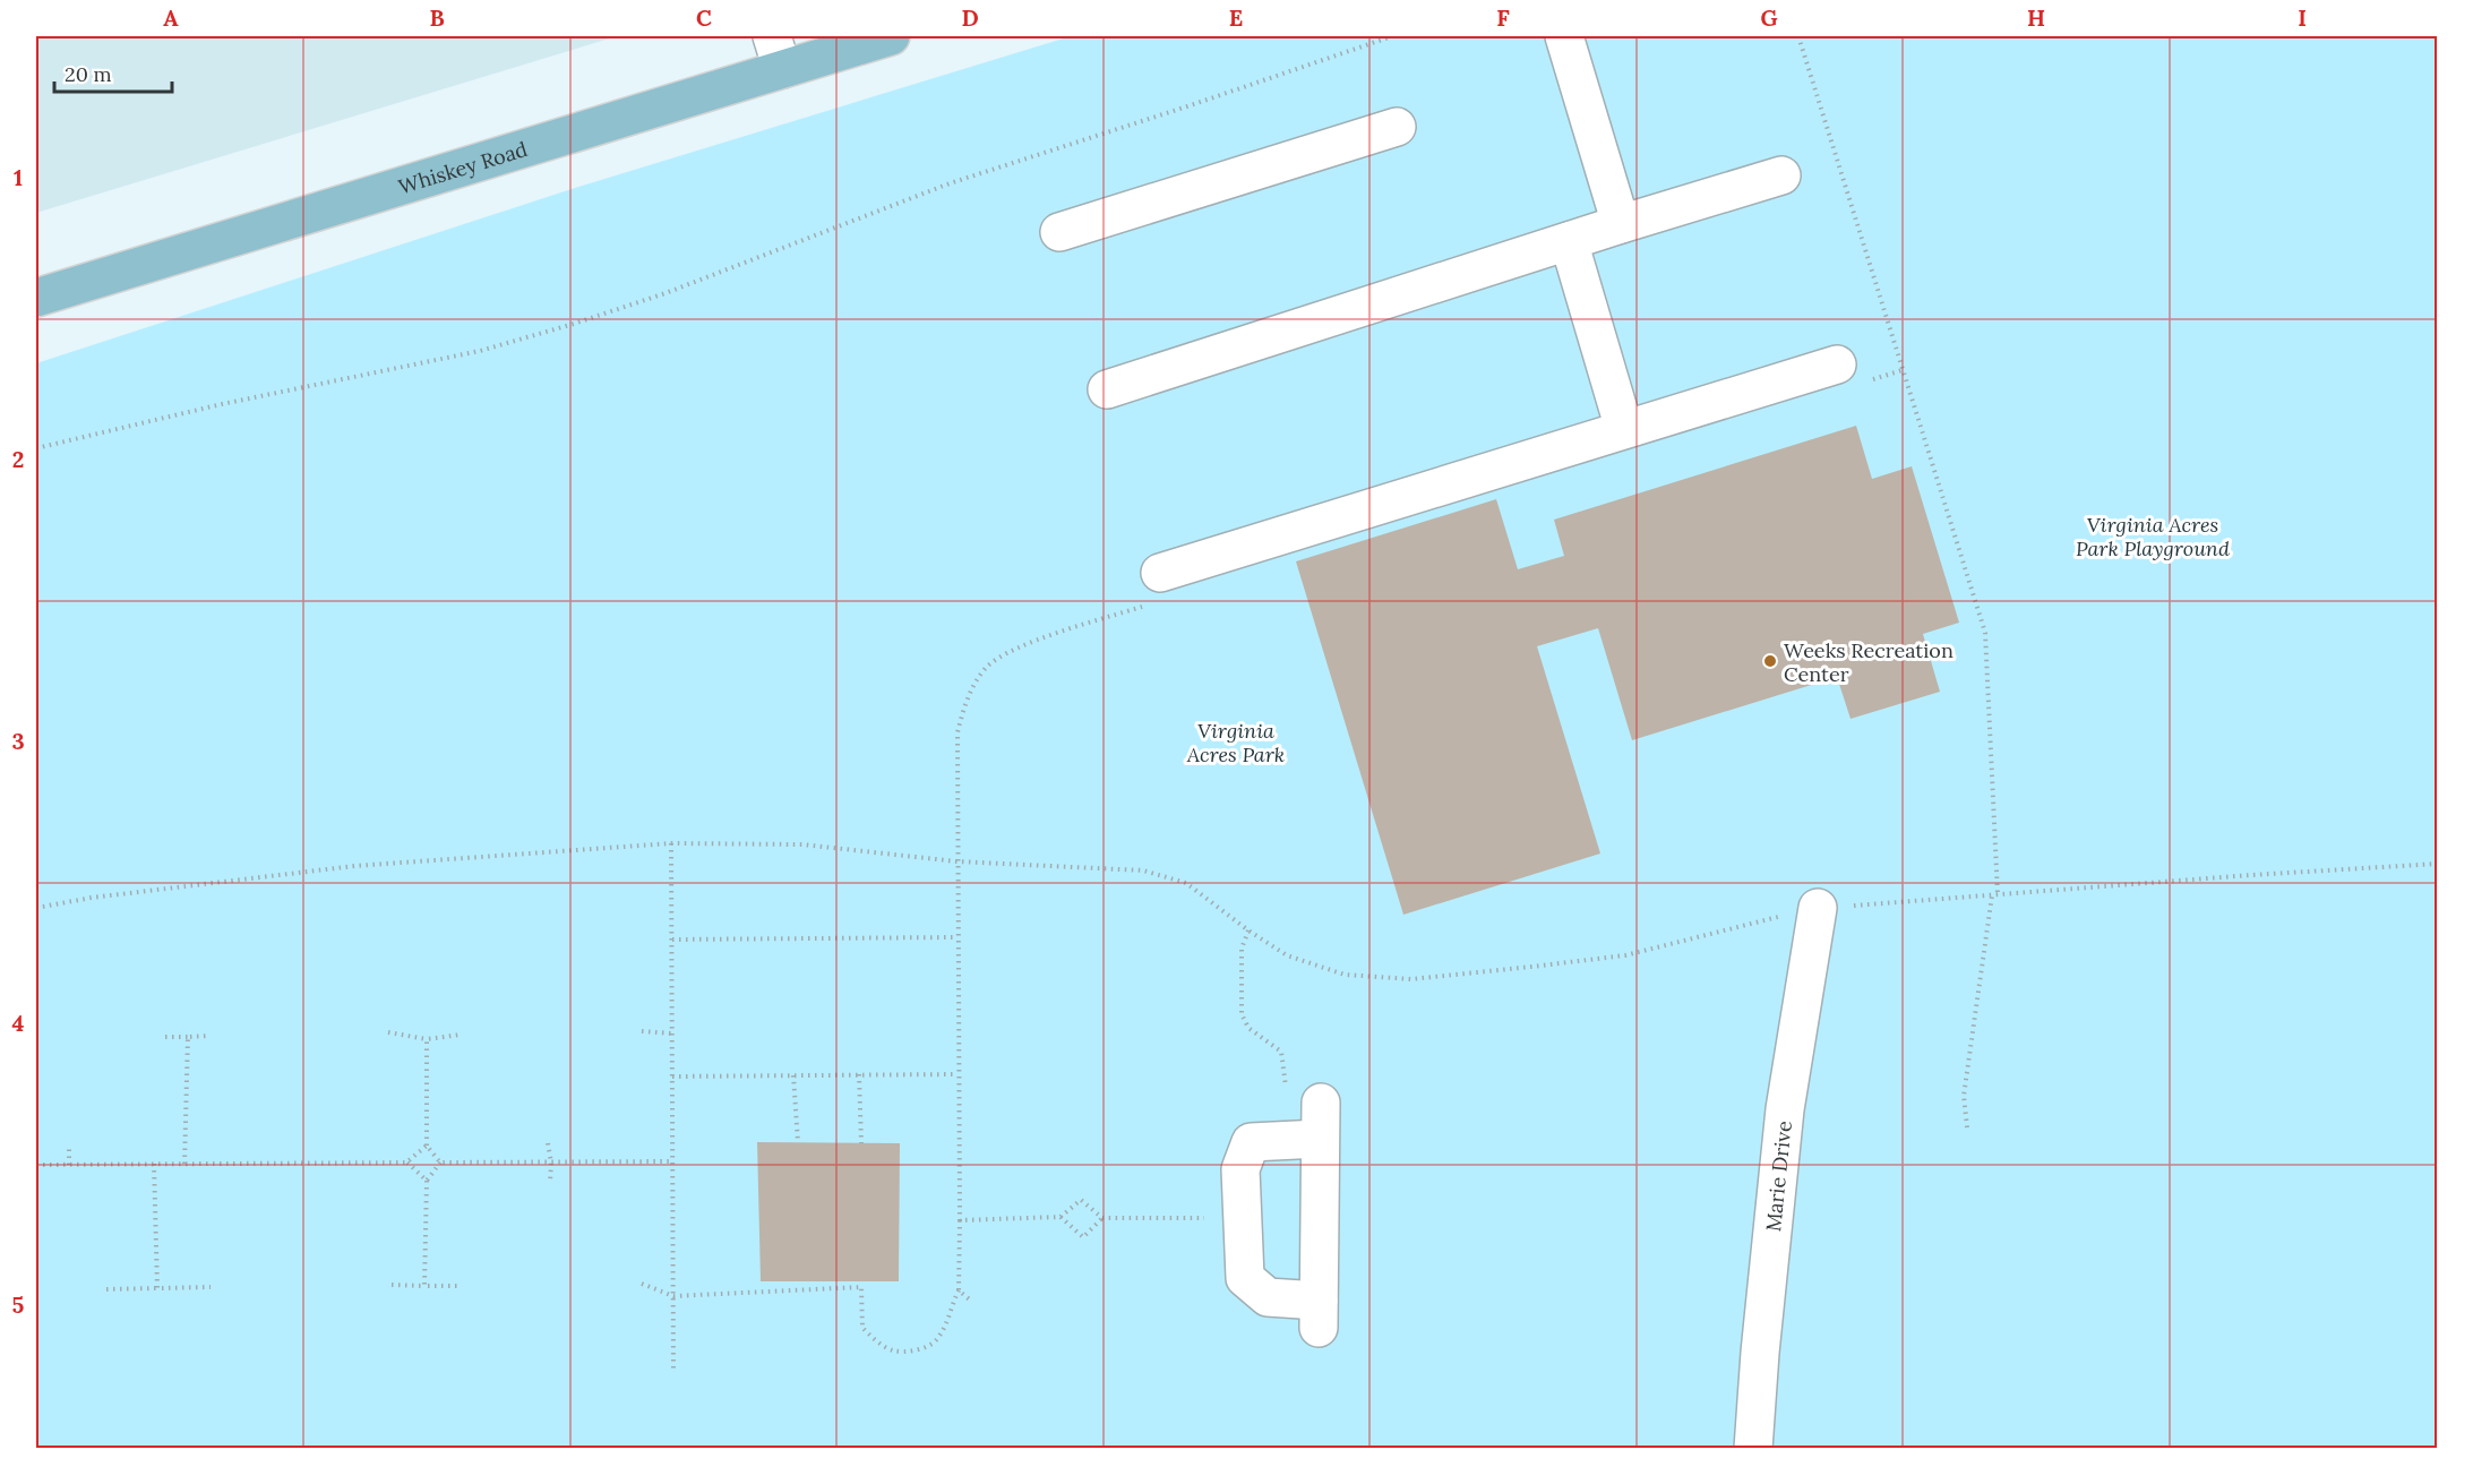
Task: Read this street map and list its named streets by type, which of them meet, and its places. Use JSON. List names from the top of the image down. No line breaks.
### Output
{"streets":{"main road":["Whiskey Road"],"lane":["Marie Drive"]},"parks":["Virginia Acres Park Playground","Virginia Acres Park"],"places":["Weeks Recreation Center"],"scale_bar":"20 m","grid":{"columns":["A","B","C","D","E","F","G","H","I"],"rows":["1","2","3","4","5"]}}
